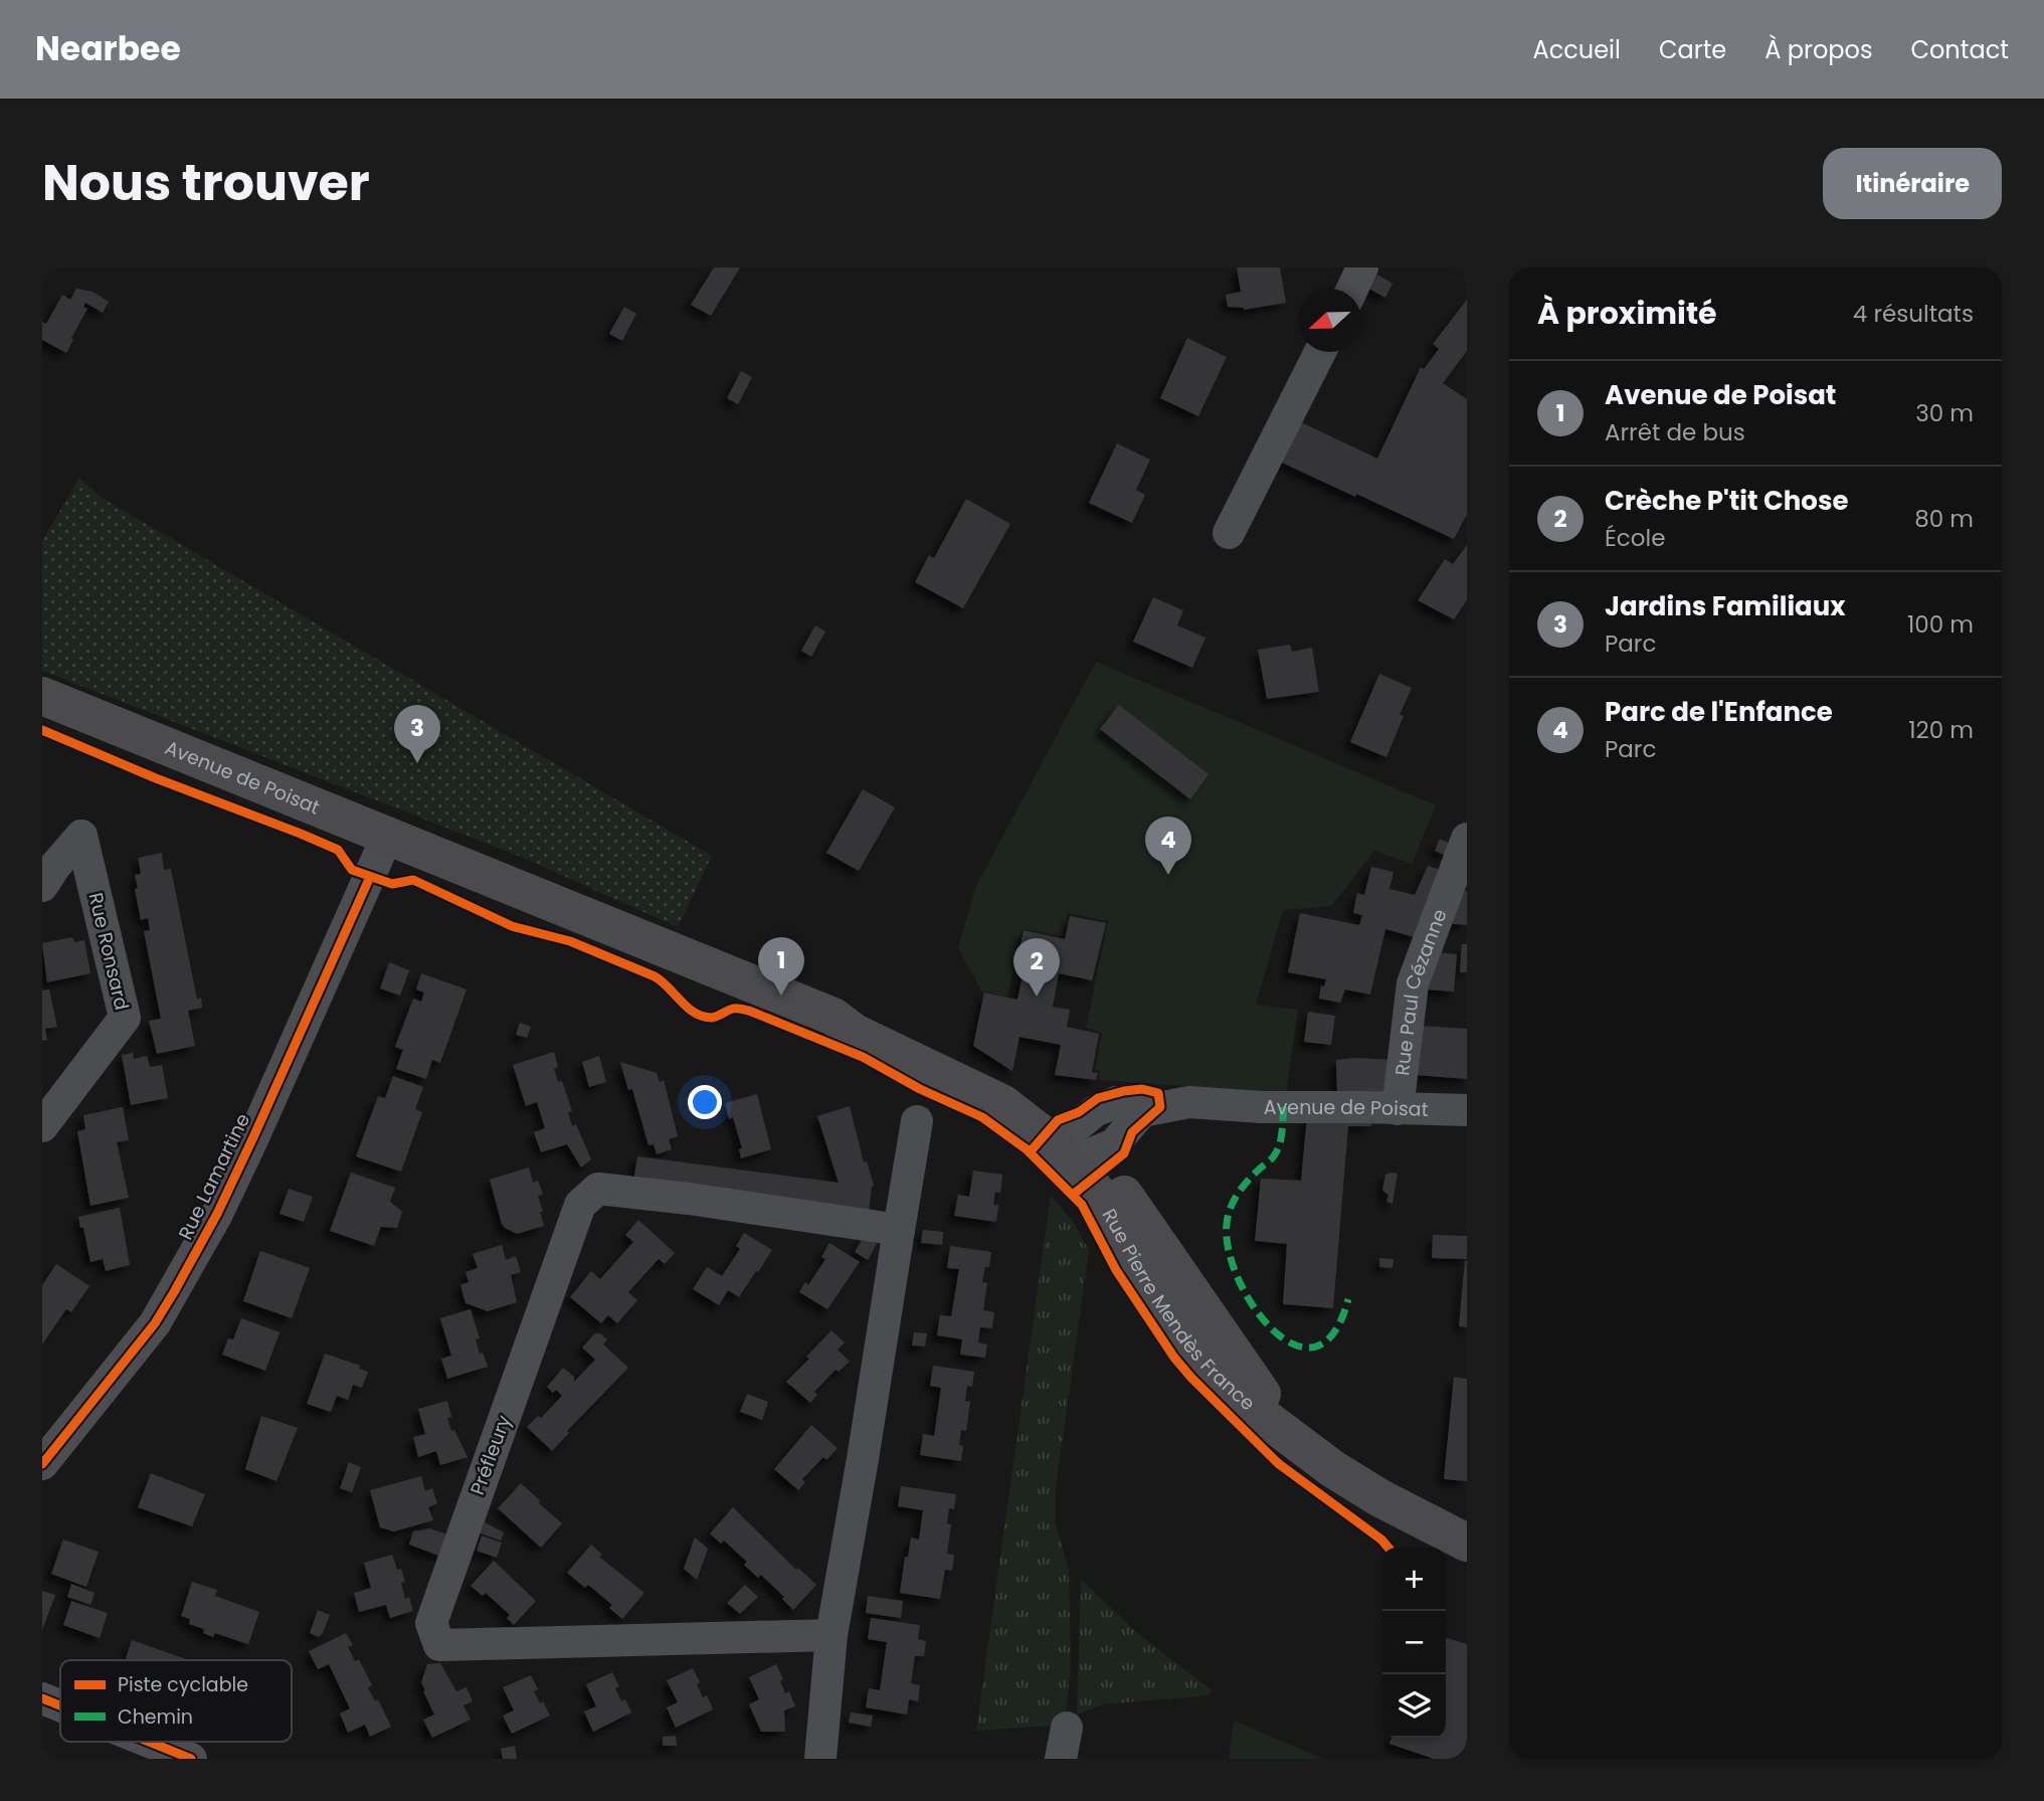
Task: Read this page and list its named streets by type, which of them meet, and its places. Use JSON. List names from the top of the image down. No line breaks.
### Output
{"streets":{"main road":["Avenue de Poisat","Rue Pierre Mendès France"],"street":["Rue Ronsard","Rue Paul Cézanne","Rue Lamartine","Préfleury"]},"crossings":[["Avenue de Poisat","Rue Paul Cézanne"],["Avenue de Poisat","Rue Lamartine"],["Avenue de Poisat","Rue Pierre Mendès France"]],"legend":["Piste cyclable","Chemin"],"north":"left","page":{"header":"Nearbee","nav":["Accueil","Carte","À propos","Contact"],"title":"Nous trouver","buttons":"Itinéraire","heading":["À proximité","4 résultats"],"list":[{"mark":"1","name":"Avenue de Poisat","note":"Arrêt de bus","value":"30 m"},{"mark":"2","name":"Crèche P'tit Chose","note":"École","value":"80 m"},{"mark":"3","name":"Jardins Familiaux","note":"Parc","value":"100 m"},{"mark":"4","name":"Parc de l'Enfance","note":"Parc","value":"120 m"}],"pins":["3","4","1","2"],"map_buttons":["+","−"]}}
